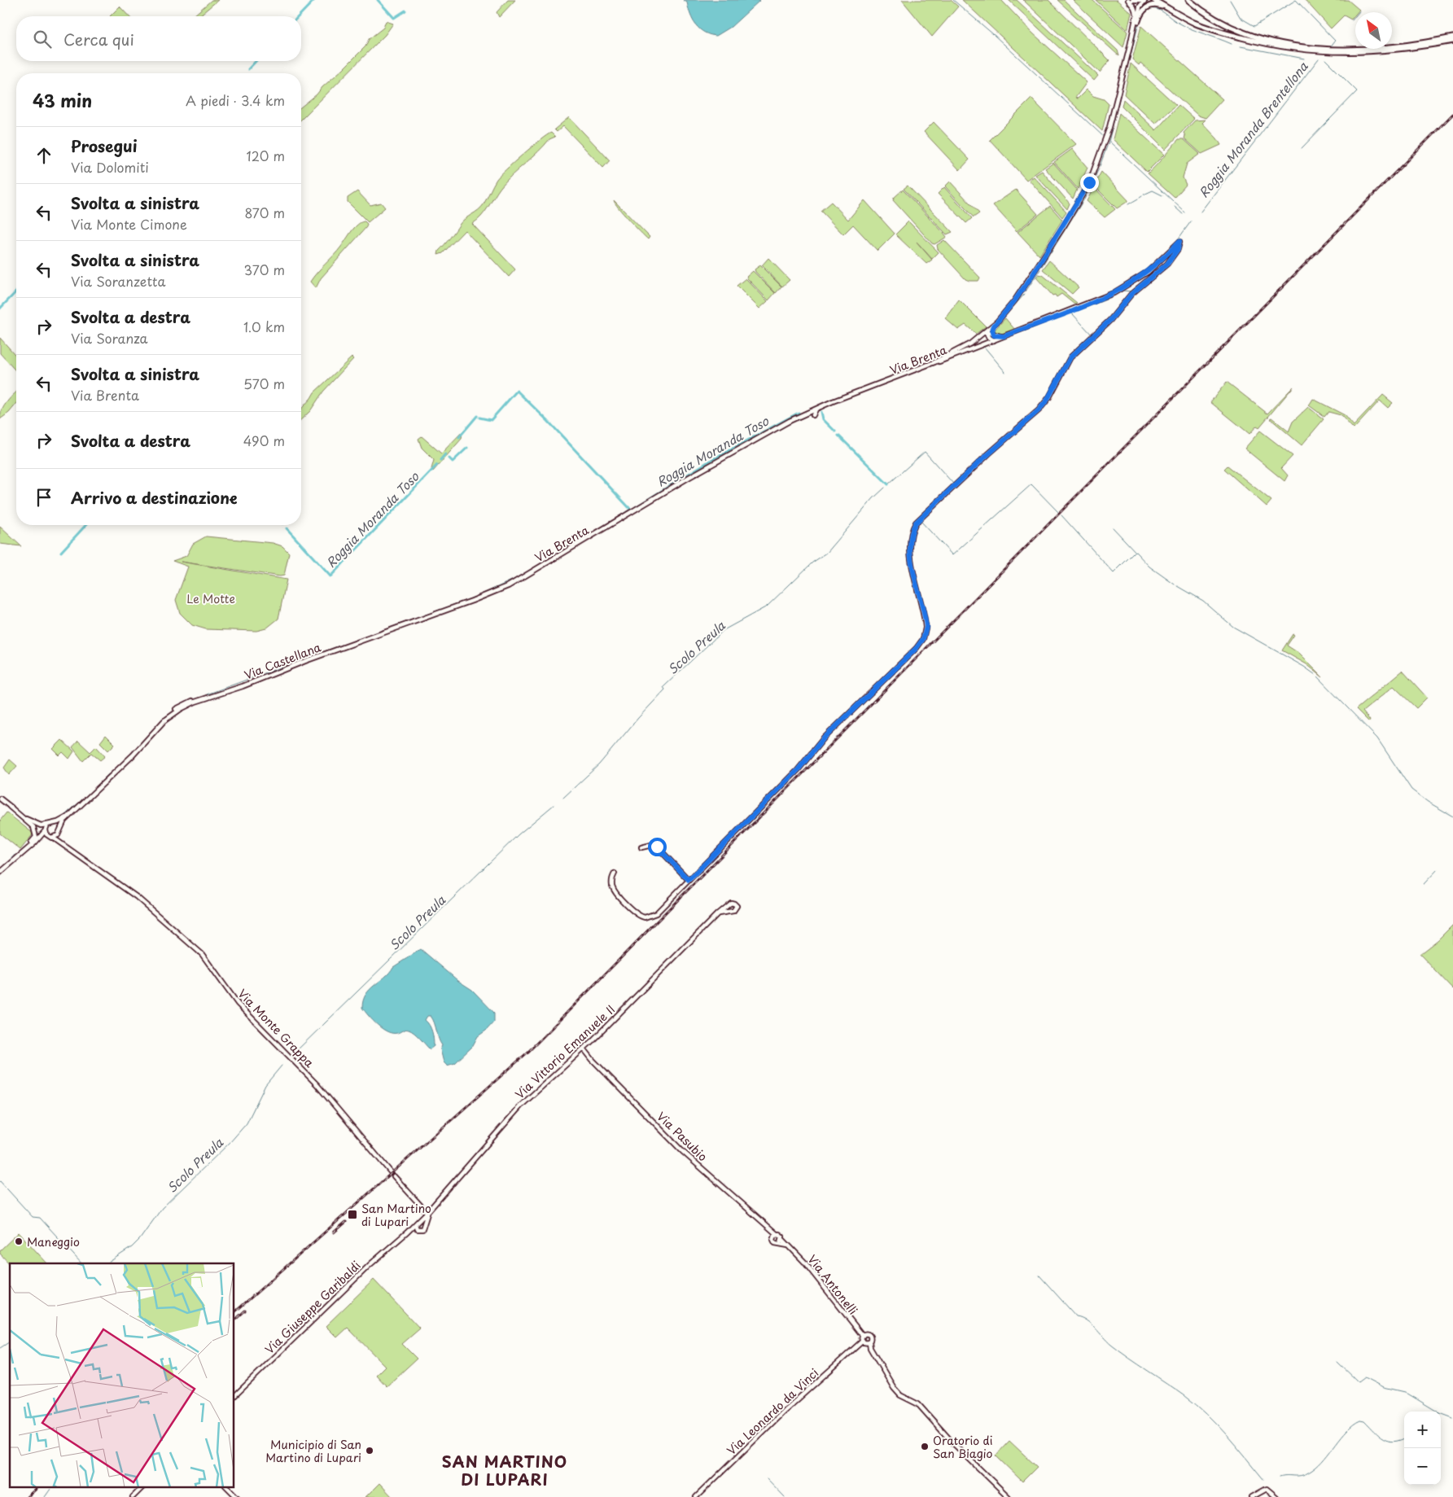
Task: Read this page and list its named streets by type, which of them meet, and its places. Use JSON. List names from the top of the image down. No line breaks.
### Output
{"streets":{"main road":["Via Brenta","Via Castellana","Via Monte Grappa","Via Vittorio Emanuele II","Via Pasubio","Via Antonelli","Via Giuseppe Garibaldi","Via Leonardo da Vinci"]},"crossings":[["Via Brenta","Via Castellana"],["Via Monte Grappa","Via Vittorio Emanuele II"],["Via Vittorio Emanuele II","Via Pasubio"],["Via Vittorio Emanuele II","Via Giuseppe Garibaldi"],["Via Pasubio","Via Antonelli"],["Via Antonelli","Via Leonardo da Vinci"]],"districts":["SAN MARTINO DI LUPARI"],"water":["Roggia Moranda Brentellona","Roggia Moranda Toso","Scolo Preula"],"parks":["Le Motte"],"places":{"transit":["San Martino di Lupari"],"other":["Maneggio","Oratorio di San Biagio","Municipio di San Martino di Lupari"]},"north":"top left","page":{"search":"Cerca qui","heading":["43 min","A piedi · 3.4 km"],"list":[["Prosegui","Via Dolomiti","120 m"],["Svolta a sinistra","Via Monte Cimone","870 m"],["Svolta a sinistra","Via Soranzetta","370 m"],["Svolta a destra","Via Soranza","1.0 km"],["Svolta a sinistra","Via Brenta","570 m"],["Svolta a destra","490 m"],"Arrivo a destinazione"],"map_buttons":["+","−"]}}
